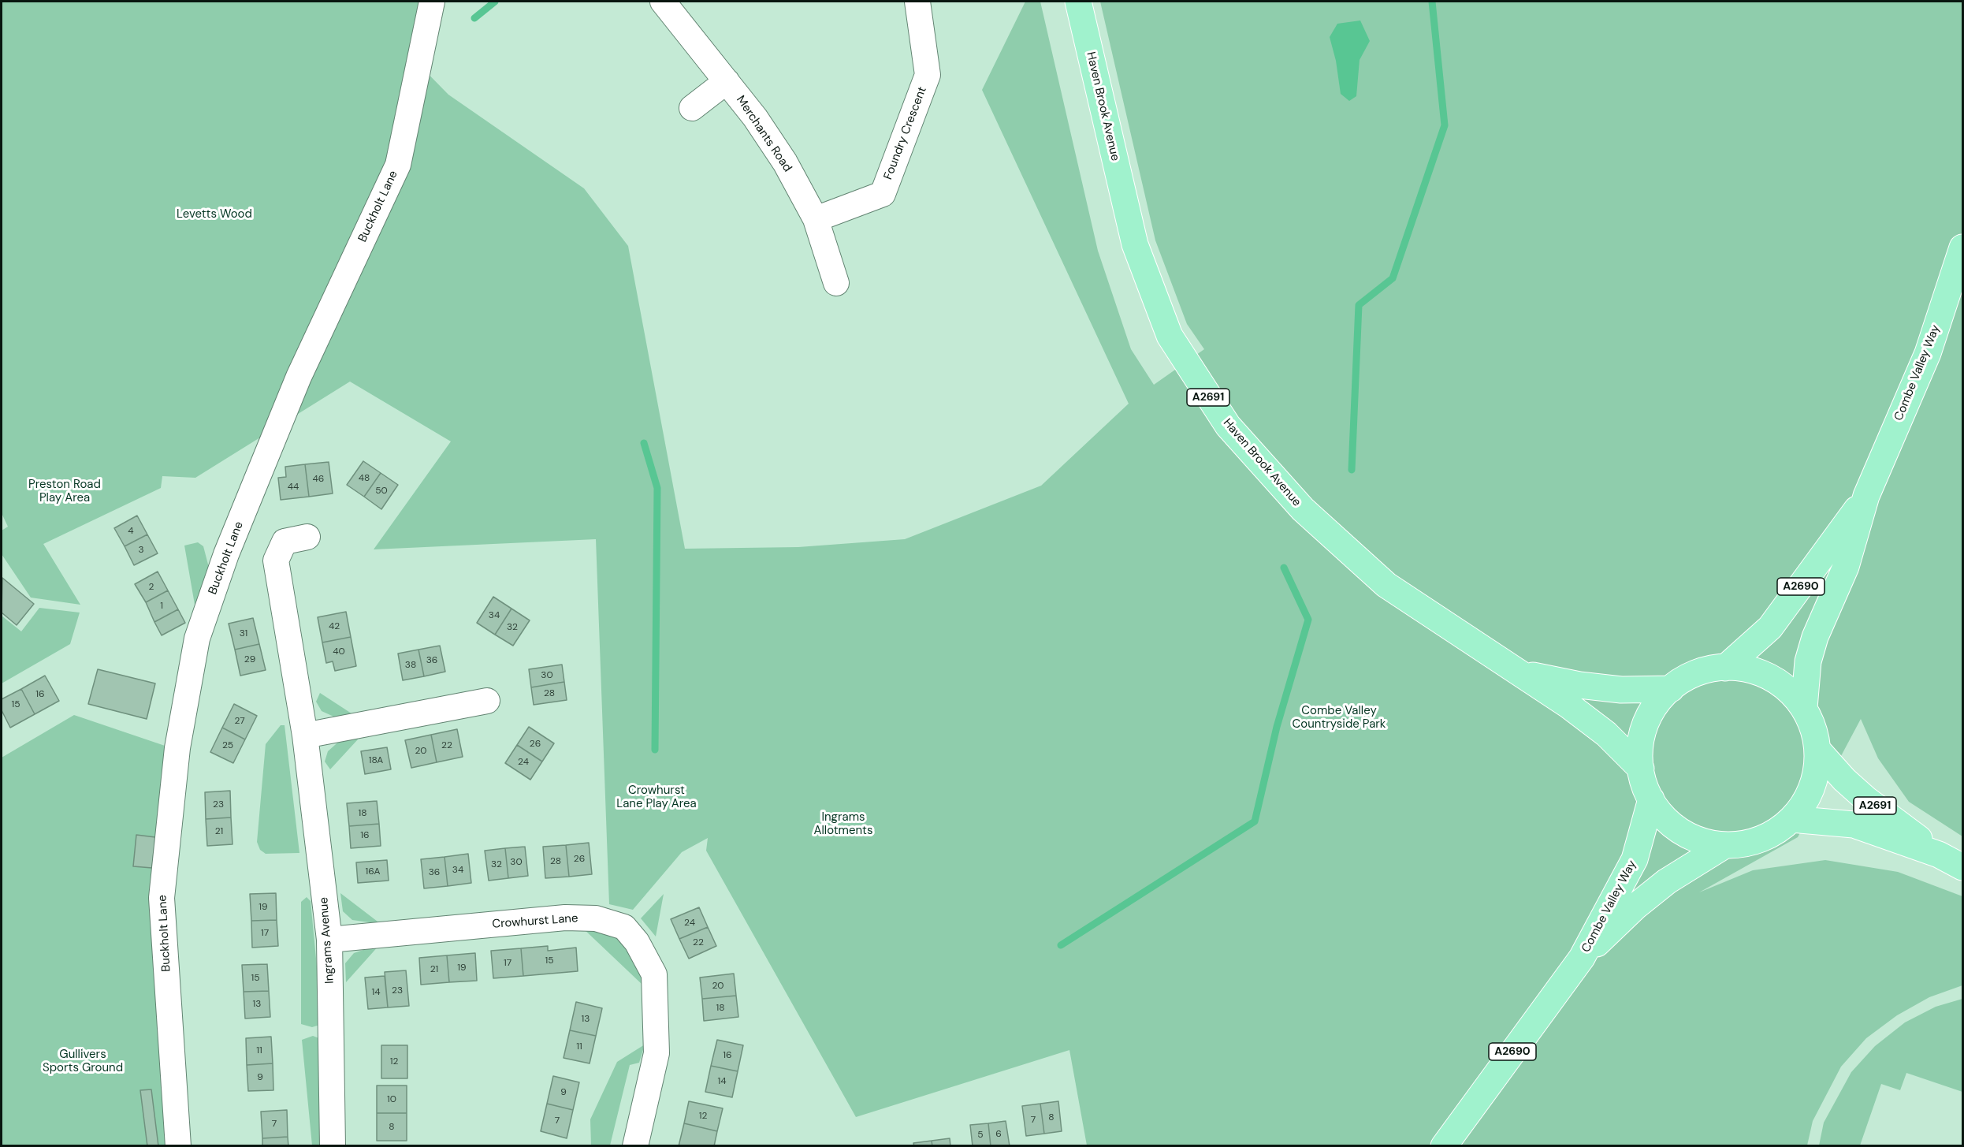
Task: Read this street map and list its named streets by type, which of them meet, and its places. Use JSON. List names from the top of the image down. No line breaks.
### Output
{"streets":{"main road":["Haven Brook Avenue","Combe Valley Way","A2691","A2690"],"street":["Foundry Crescent","Merchants Road","Buckholt Lane","Crowhurst Lane","Ingrams Avenue"]},"crossings":[["Foundry Crescent","Merchants Road"],["Crowhurst Lane","Ingrams Avenue"]],"parks":["Levetts Wood","Preston Road Play Area","Combe Valley Countryside Park","Crowhurst Lane Play Area","Ingrams Allotments","Gullivers Sports Ground"],"house_numbers":["48","46","44","50","4","3","2","1","34","42","32","31","40","29","36","38","30","28","16","15","27","26","25","22","20","18A","24","23","18","21","16","26","28","30","32","34","16A","36","19","24","17","22","15","17","19","21","15","20","23","14","13","18","13","11","11","16","12","9","14","9","10","12","8","7","7","7","8","6","5"]}
